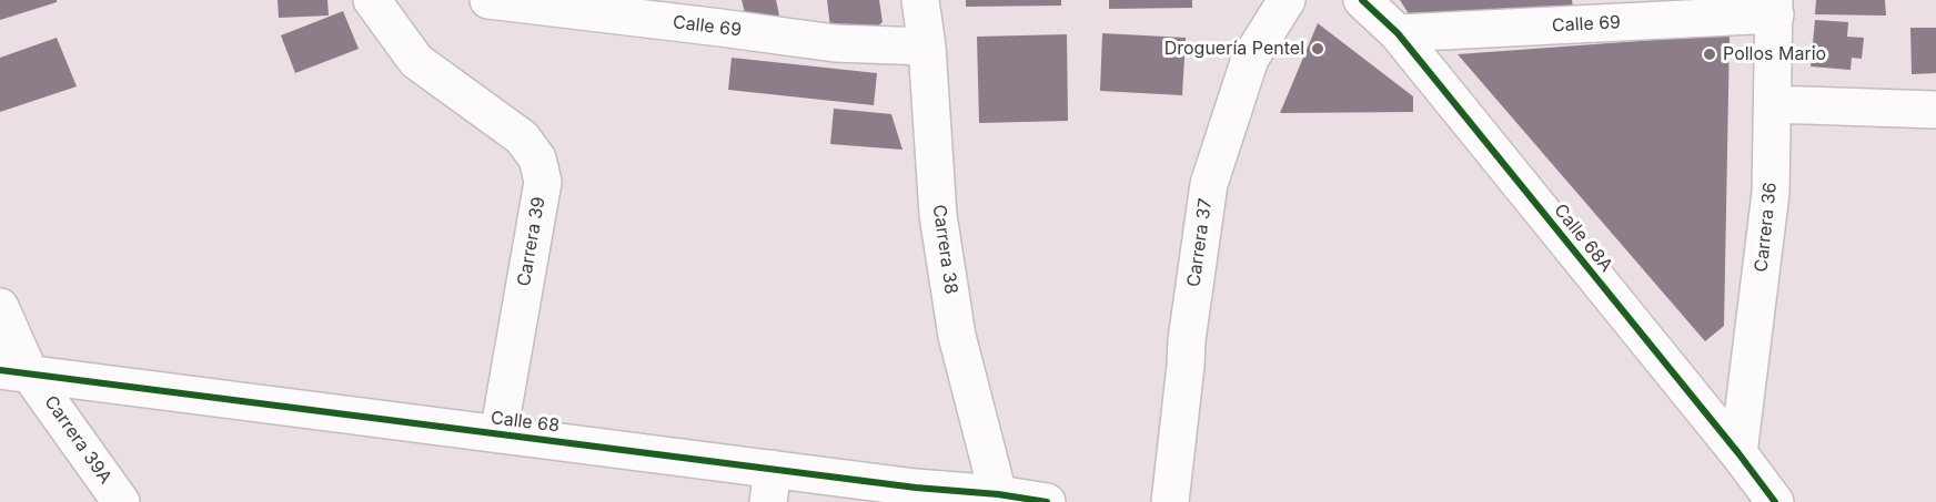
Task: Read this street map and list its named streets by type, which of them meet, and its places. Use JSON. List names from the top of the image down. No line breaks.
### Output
{"streets":{"street":["Calle 69","Carrera 36","Calle 68A","Carrera 39","Carrera 37","Carrera 38","Calle 68","Carrera 39A"]},"crossings":[["Calle 69","Carrera 36"],["Calle 69","Calle 68A"],["Calle 69","Carrera 38"],["Carrera 36","Calle 68A"],["Carrera 39","Calle 68"],["Carrera 38","Calle 68"],["Calle 68","Carrera 39A"]],"places":["Droguería Pentel","Pollos Mario"]}
